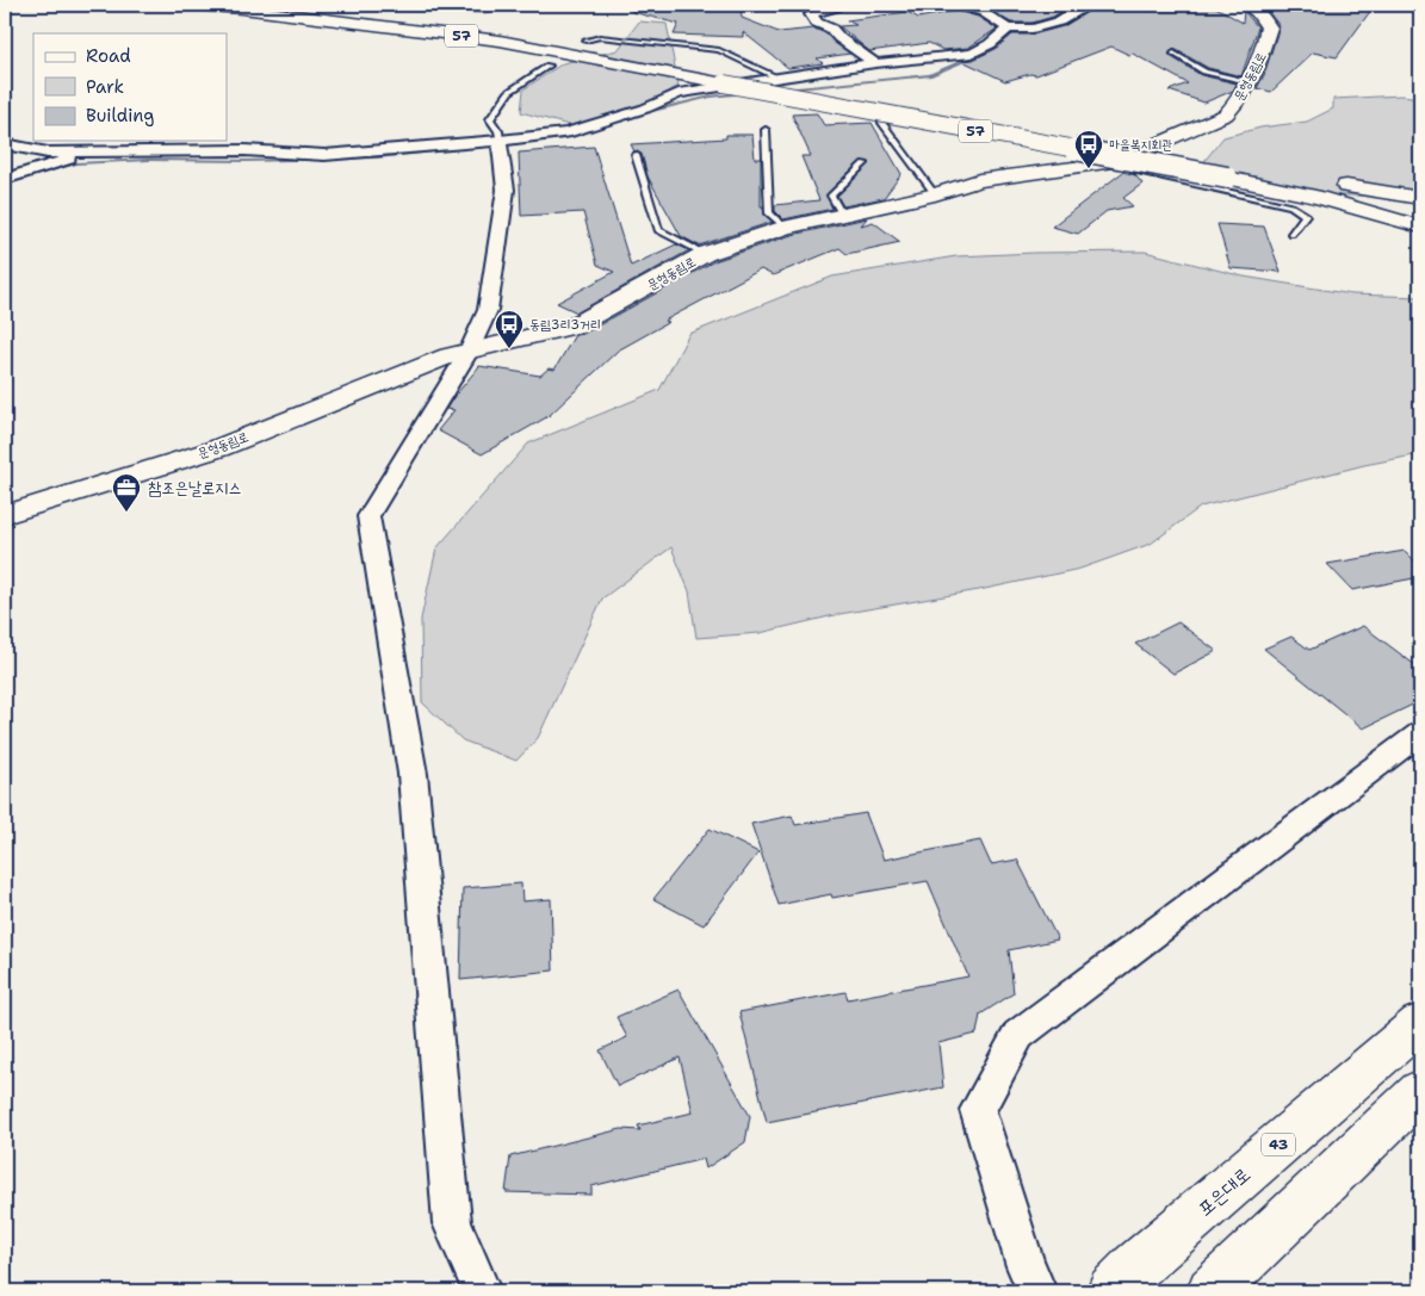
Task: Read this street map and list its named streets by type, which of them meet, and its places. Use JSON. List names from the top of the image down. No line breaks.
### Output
{"streets":{"main road":["57","문형동림로","43","포은대로"]},"places":{"bus stop":["마을복지회관","동림3리3거리"],"office":["참조은날로지스"]},"legend":["Road","Park","Building"]}
